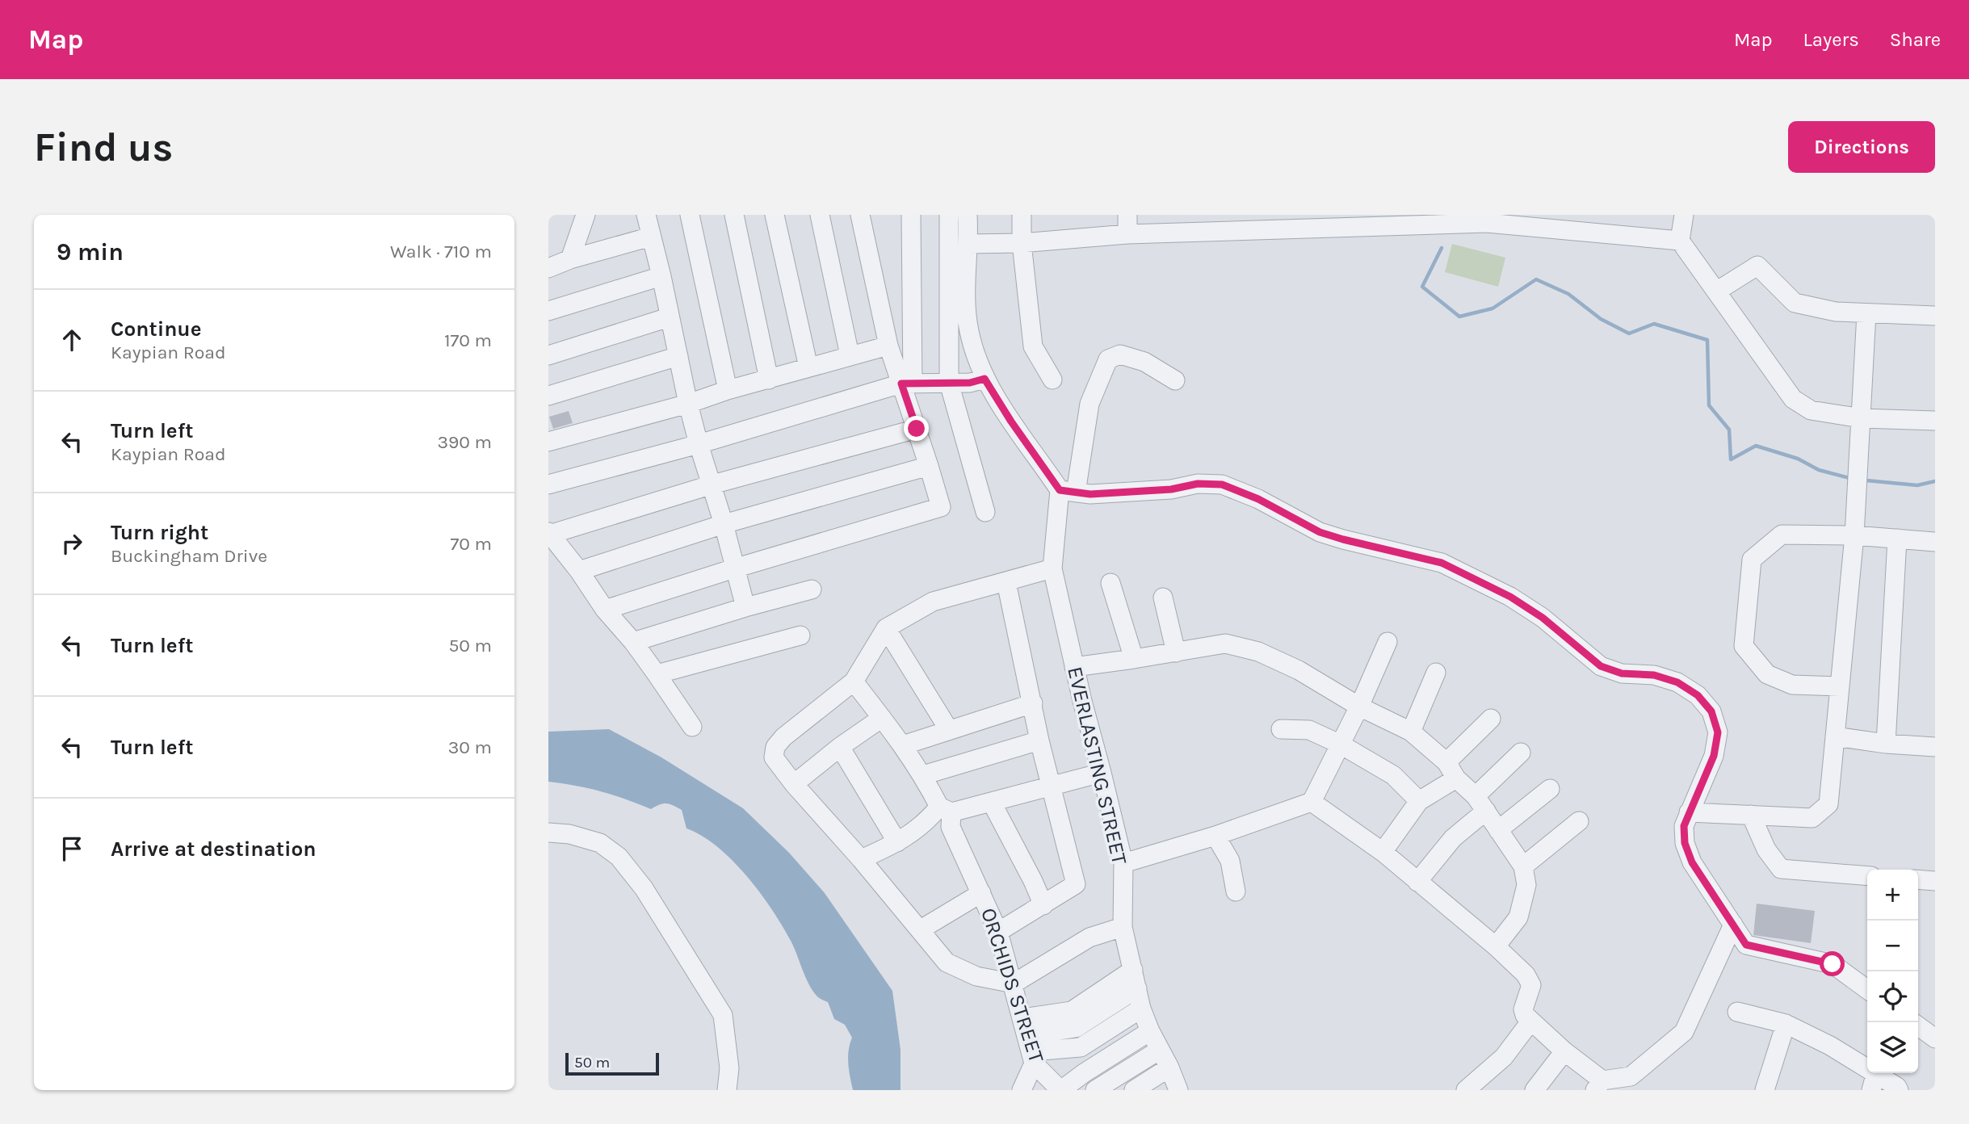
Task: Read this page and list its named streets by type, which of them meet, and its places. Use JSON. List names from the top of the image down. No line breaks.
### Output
{"streets":{"street":["EVERLASTING STREET","ORCHIDS STREET"]},"scale_bar":"50 m","page":{"header":"Map","nav":["Map","Layers","Share"],"buttons":"Directions","title":"Find us","heading":["9 min","Walk · 710 m"],"list":[["Continue","Kaypian Road","170 m"],["Turn left","Kaypian Road","390 m"],["Turn right","Buckingham Drive","70 m"],["Turn left","50 m"],["Turn left","30 m"],"Arrive at destination"],"map_buttons":["+","−"],"scale":"50 m"}}
